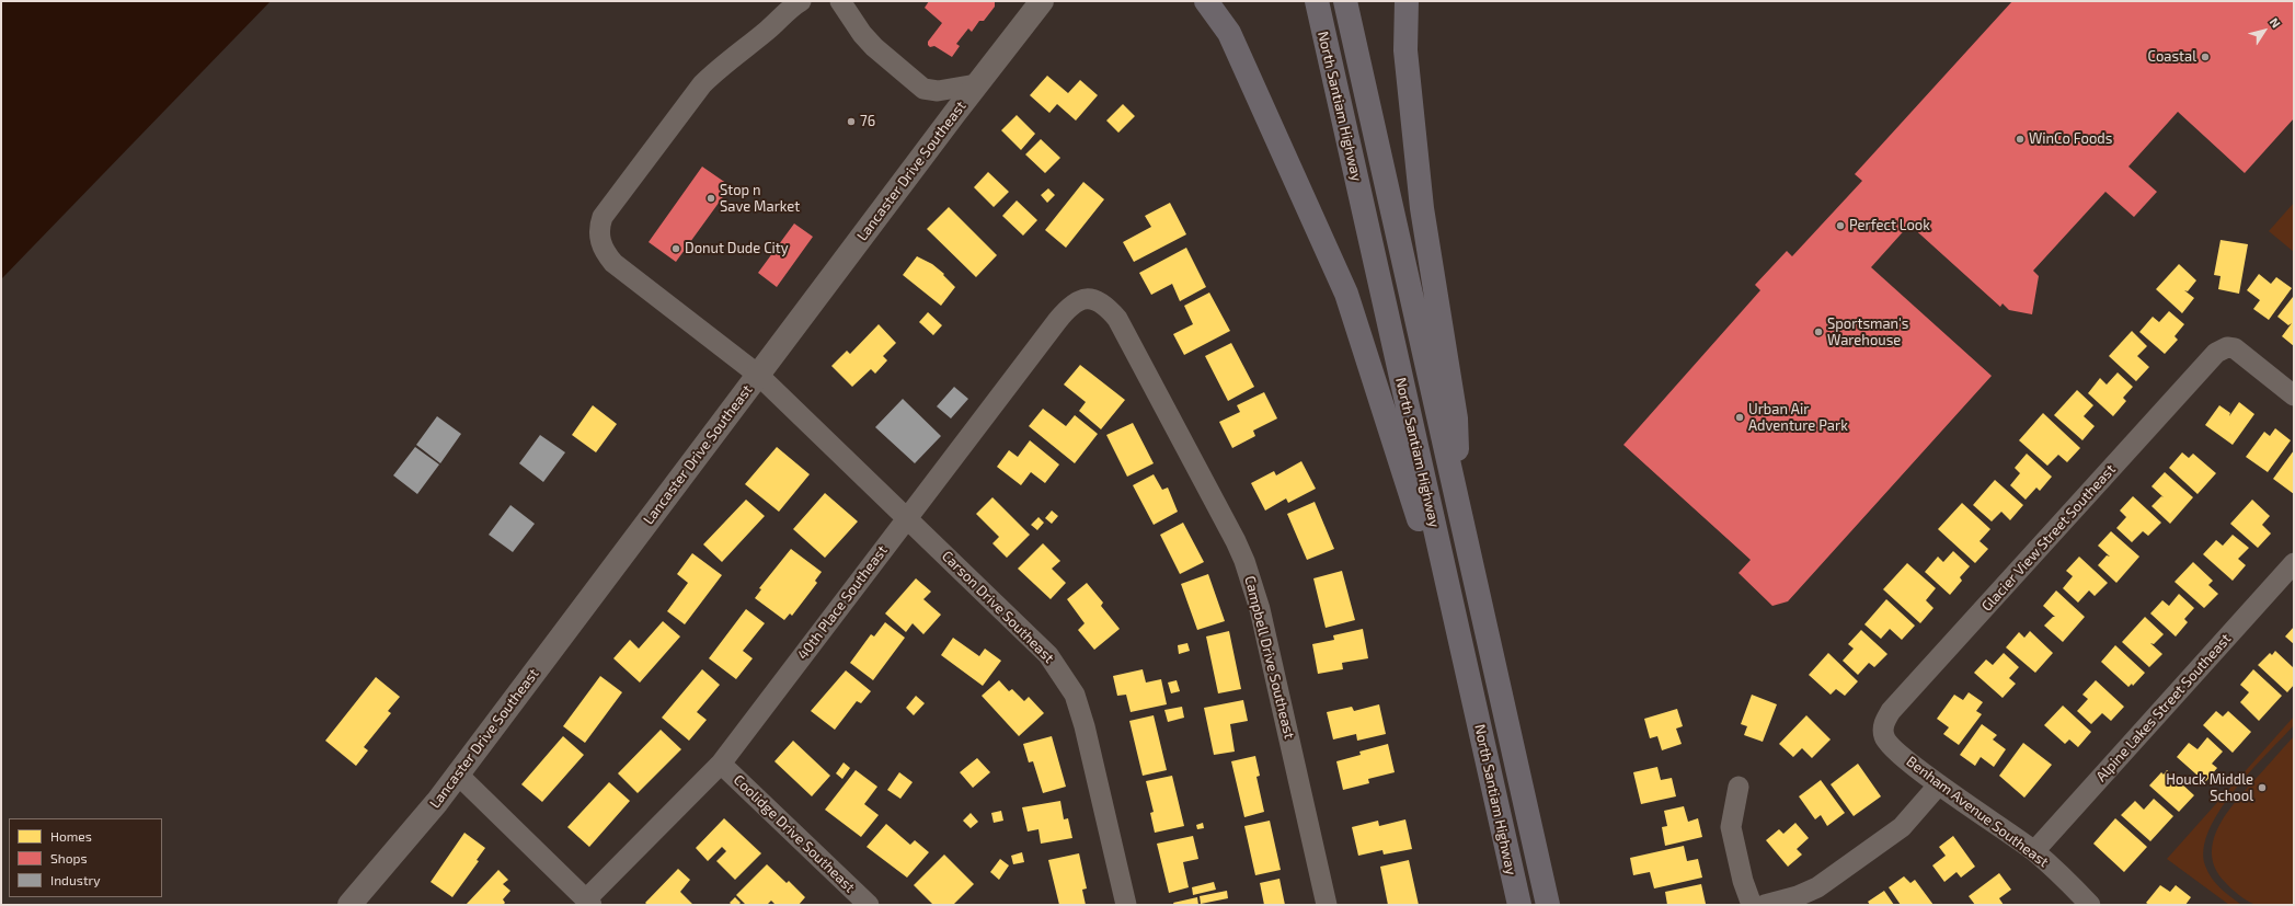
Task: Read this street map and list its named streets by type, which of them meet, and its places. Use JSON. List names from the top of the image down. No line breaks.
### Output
{"streets":{"highway":["North Santiam Highway"],"main road":["Lancaster Drive Southeast"],"street":["Glacier View Street Southeast","40th Place Southeast","Carson Drive Southeast","Campbell Drive Southeast","Alpine Lakes Street Southeast","Benham Avenue Southeast","Coolidge Drive Southeast"]},"crossings":[["Lancaster Drive Southeast","Carson Drive Southeast"],["Glacier View Street Southeast","Benham Avenue Southeast"],["40th Place Southeast","Carson Drive Southeast"],["40th Place Southeast","Campbell Drive Southeast"],["40th Place Southeast","Coolidge Drive Southeast"],["Alpine Lakes Street Southeast","Benham Avenue Southeast"]],"places":["Coastal","76","WinCo Foods","Stop n Save Market","Perfect Look","Donut Dude City","Sportsman's Warehouse","Urban Air Adventure Park","Houck Middle School"],"legend":["Homes","Shops","Industry"],"north":"top right"}
